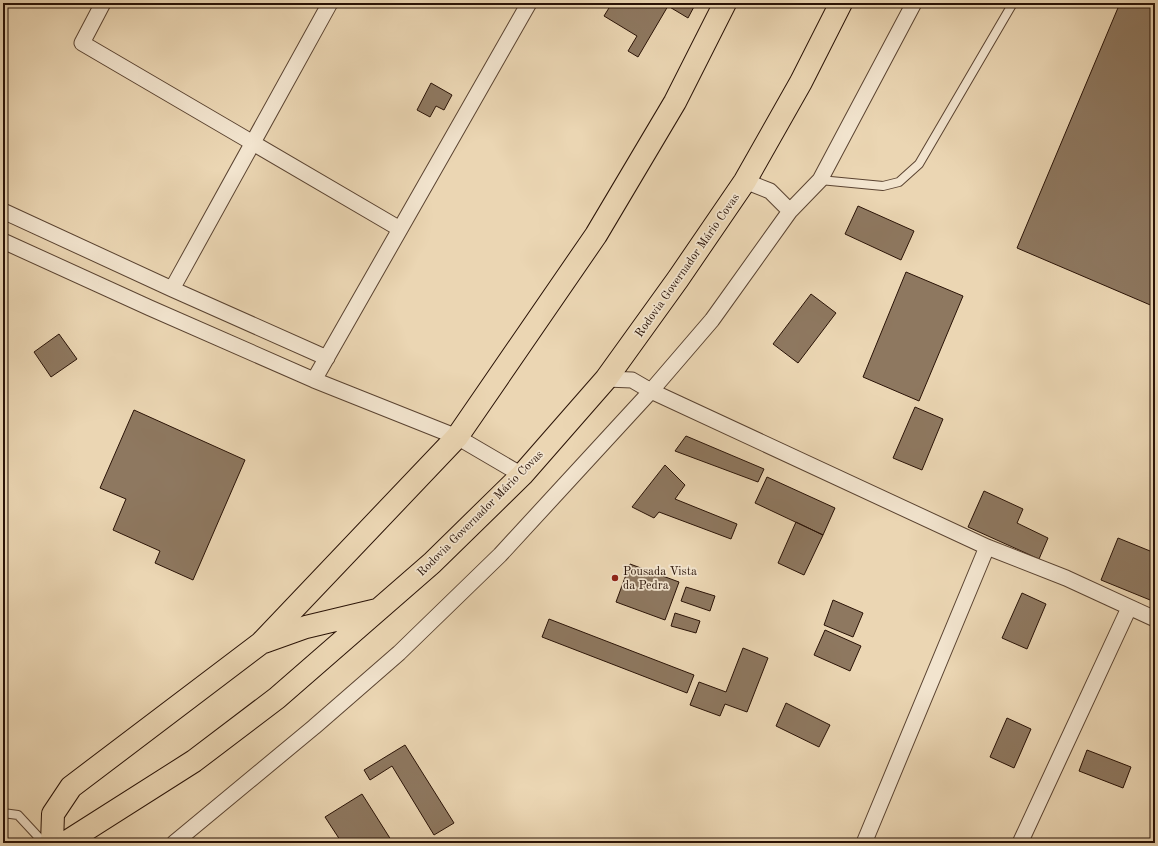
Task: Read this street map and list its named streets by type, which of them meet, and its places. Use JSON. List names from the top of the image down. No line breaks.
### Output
{"streets":{"highway":["Rodovia Governador Mário Covas"]},"places":["Pousada Vista da Pedra"]}
